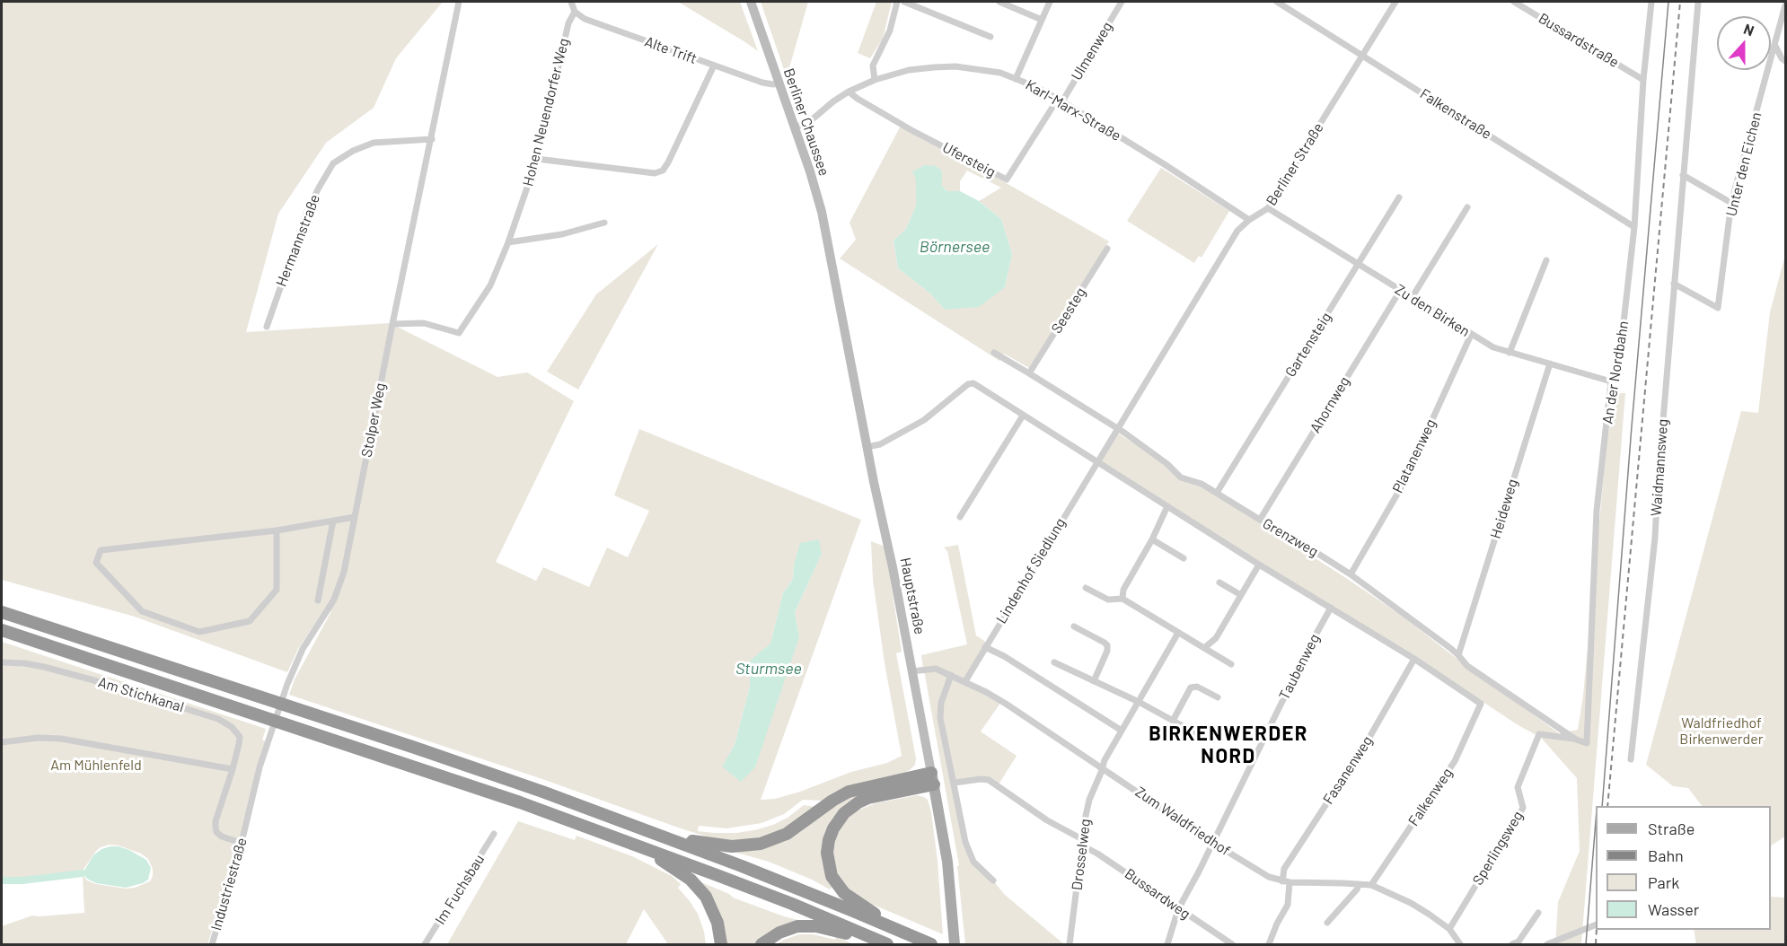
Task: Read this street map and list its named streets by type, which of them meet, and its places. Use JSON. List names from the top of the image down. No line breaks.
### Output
{"streets":{"main road":["Berliner Chaussee","Hauptstraße"],"street":["Bussardstraße","Alte Trift","Ulmenweg","Karl-Marx-Straße","Hohen Neuendorfer Weg","Falkenstraße","Ufersteig","Berliner Straße","Unter den Eichen","Hermannstraße","Seesteg","Zu den Birken","Gartensteig","An der Nordbahn","Ahornweg","Stolper Weg","Platanenweg","Waidmannsweg","Heideweg","Grenzweg","Lindenhof Siedlung","Taubenweg","Am Stichkanal","Fasanenweg","Falkenweg","Zum Waldfriedhof","Sperlingsweg","Drosselweg","Industriestraße","Im Fuchsbau","Bussardweg"]},"crossings":[["Bussardstraße","An der Nordbahn"],["Alte Trift","Hohen Neuendorfer Weg"],["Alte Trift","Berliner Chaussee"],["Ulmenweg","Karl-Marx-Straße"],["Ulmenweg","Ufersteig"],["Karl-Marx-Straße","Berliner Chaussee"],["Karl-Marx-Straße","Ufersteig"],["Karl-Marx-Straße","Berliner Straße"],["Hohen Neuendorfer Weg","Stolper Weg"],["Falkenstraße","Berliner Straße"],["Falkenstraße","An der Nordbahn"],["Berliner Chaussee","Hauptstraße"],["Berliner Straße","Zu den Birken"],["Berliner Straße","Grenzweg"],["Berliner Straße","Lindenhof Siedlung"],["Unter den Eichen","Waidmannsweg"],["Hermannstraße","Stolper Weg"],["Seesteg","Grenzweg"],["Zu den Birken","Gartensteig"],["Zu den Birken","An der Nordbahn"],["Zu den Birken","Ahornweg"],["Zu den Birken","Platanenweg"],["Zu den Birken","Heideweg"],["Gartensteig","Grenzweg"],["An der Nordbahn","Grenzweg"],["Ahornweg","Grenzweg"],["Stolper Weg","Industriestraße"],["Platanenweg","Grenzweg"],["Heideweg","Grenzweg"],["Grenzweg","Lindenhof Siedlung"],["Grenzweg","Sperlingsweg"],["Lindenhof Siedlung","Zum Waldfriedhof"],["Hauptstraße","Zum Waldfriedhof"],["Taubenweg","Zum Waldfriedhof"],["Taubenweg","Bussardweg"],["Am Stichkanal","Industriestraße"],["Fasanenweg","Falkenweg"],["Fasanenweg","Zum Waldfriedhof"],["Falkenweg","Zum Waldfriedhof"],["Zum Waldfriedhof","Sperlingsweg"],["Zum Waldfriedhof","Drosselweg"],["Drosselweg","Bussardweg"]],"districts":["BIRKENWERDER NORD"],"water":["Börnersee","Sturmsee"],"parks":["Waldfriedhof Birkenwerder","Am Mühlenfeld"],"legend":["Straße","Bahn","Park","Wasser"],"north":"top"}
